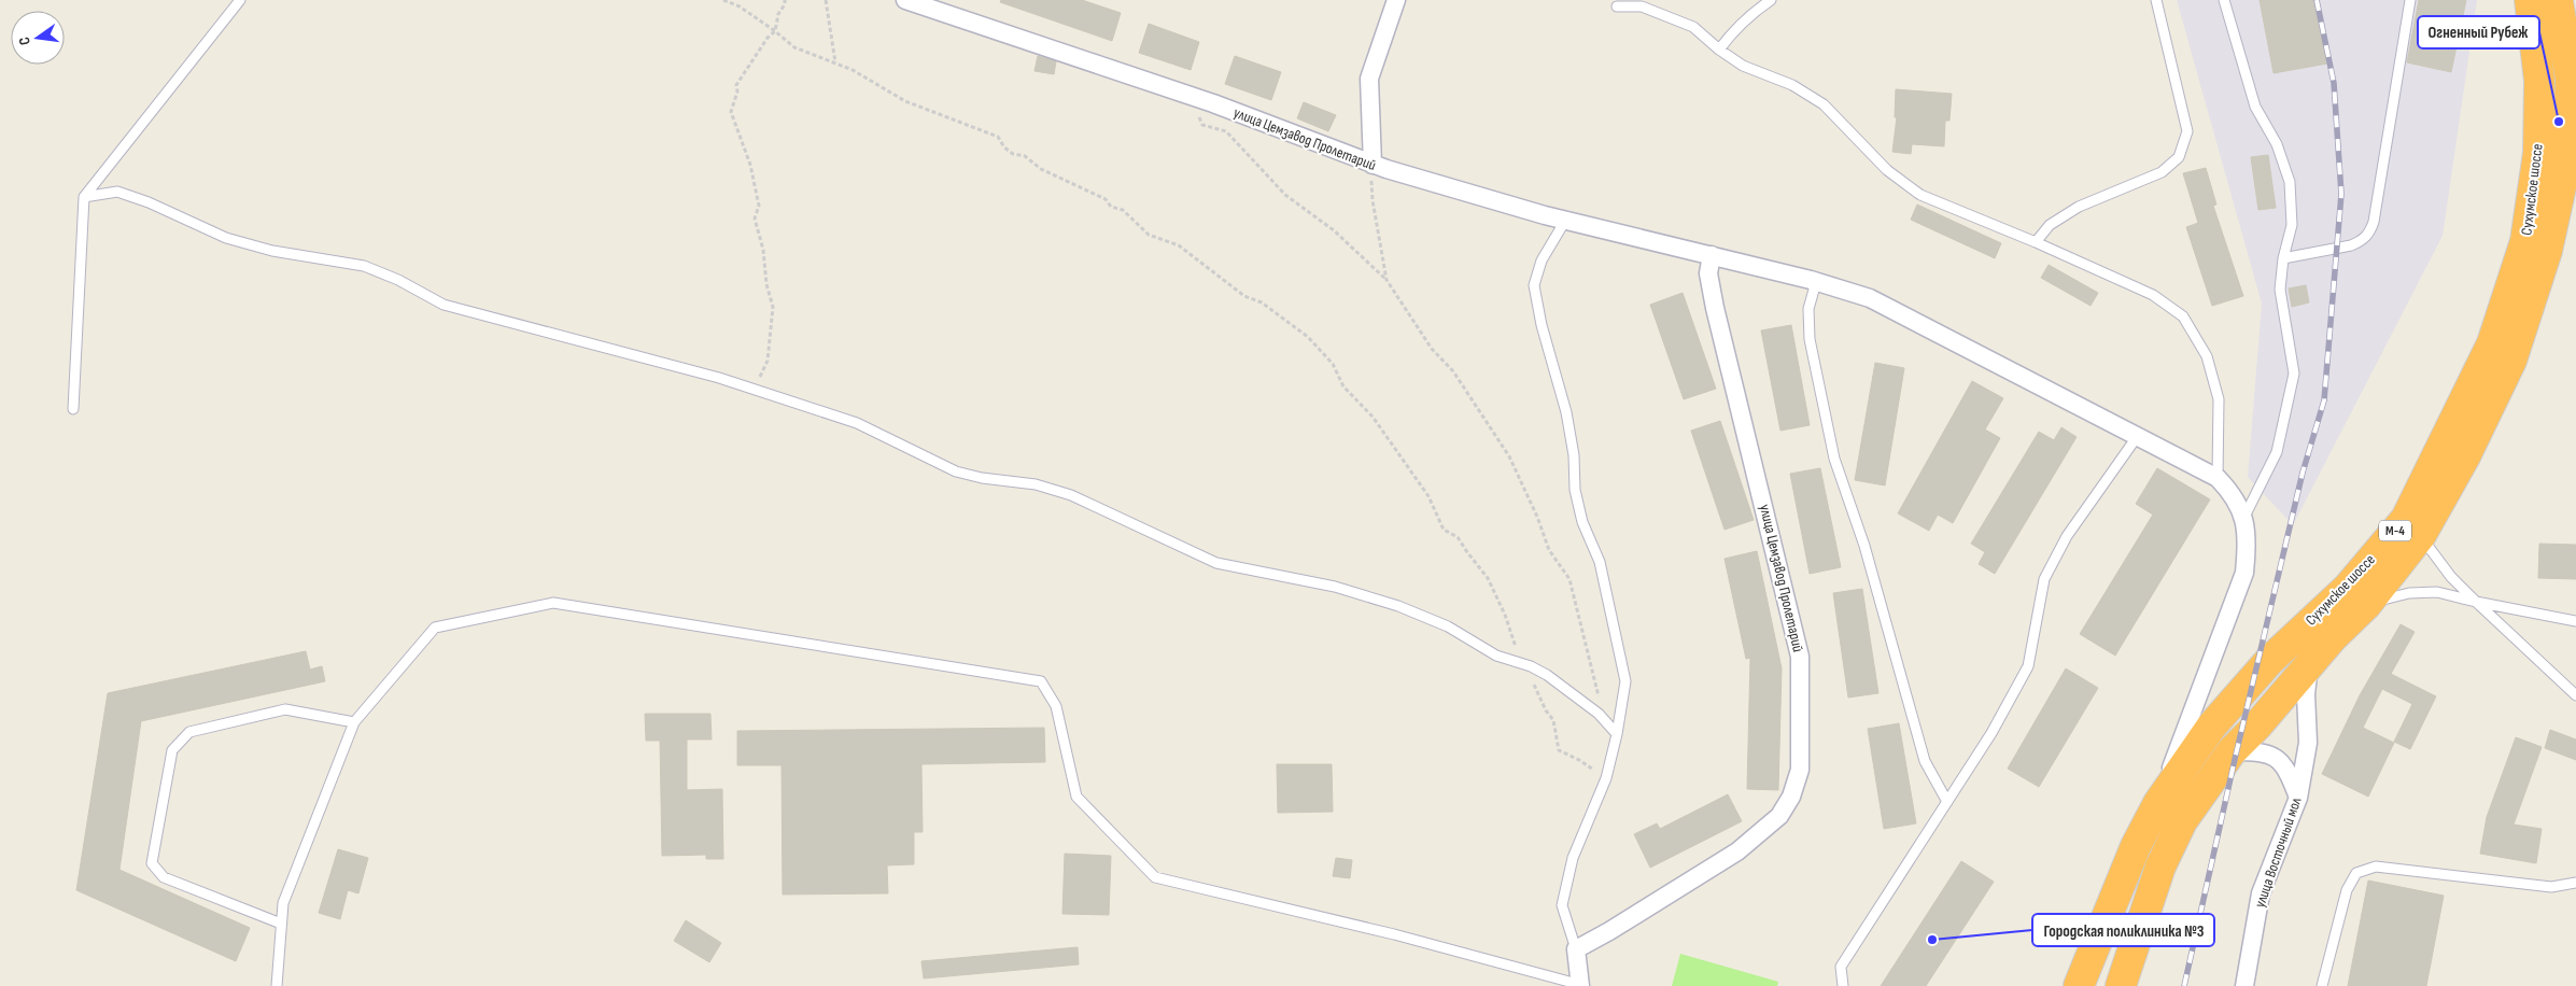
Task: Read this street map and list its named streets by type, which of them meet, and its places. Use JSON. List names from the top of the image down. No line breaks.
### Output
{"streets":{"highway":["Сухумское шоссе","М-4"],"street":["улица Цемзавод Пролетарий","улица Восточный мол"]},"crossings":[["Сухумское шоссе","улица Восточный мол"]],"places":["Огненный Рубеж","Городская поликлиника №3"],"north":"left"}
